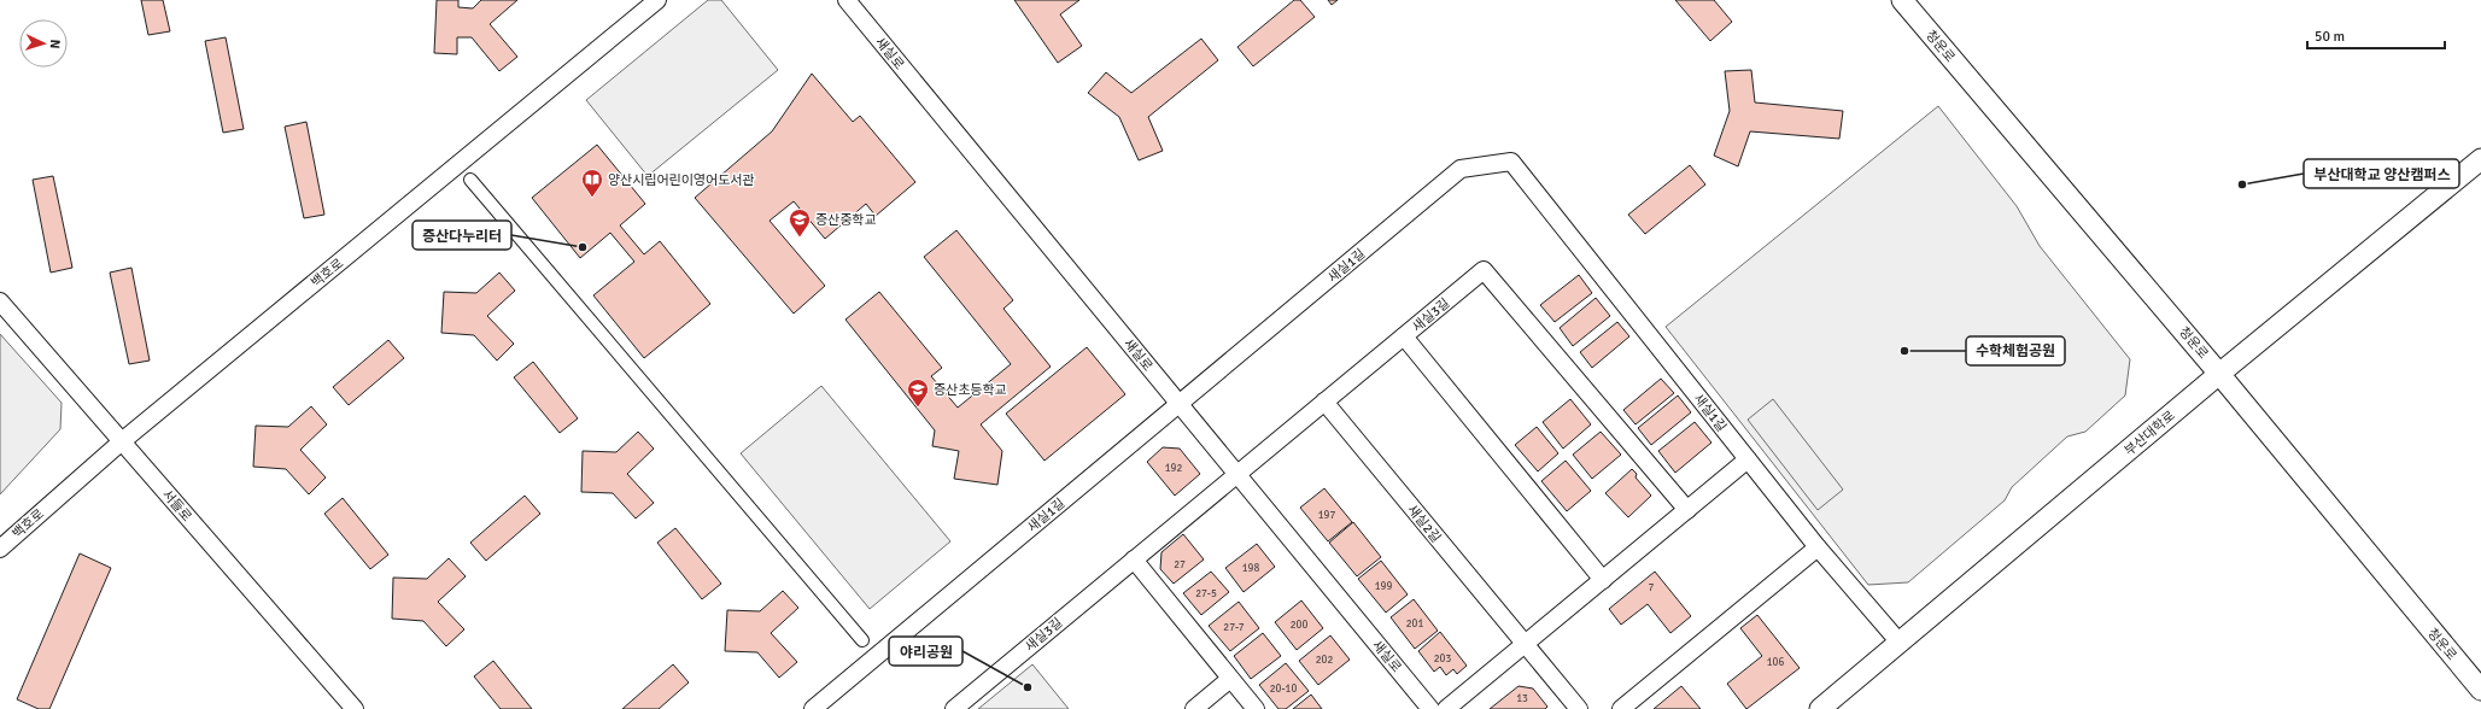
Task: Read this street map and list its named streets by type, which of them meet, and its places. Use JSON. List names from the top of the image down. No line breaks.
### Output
{"streets":{"street":["청운로","새실로","새실1길","백호로","새실3길","부산대학로","서들로","새실2길"]},"crossings":[["청운로","부산대학로"],["새실로","새실1길"],["새실로","새실3길"],["새실1길","부산대학로"],["백호로","서들로"],["새실3길","새실2길"]],"places":{"other":["부산대학교 양산캠퍼스","증산다누리터","수학체험공원","야리공원"],"library":["양산시립어린이영어도서관"],"school or university":["증산중학교","증산초등학교"]},"house_numbers":["192","197","27","198","199","7","27-5","201","200","27-7","203","202","106","20-10","13"],"scale_bar":"50 m","north":"right"}
